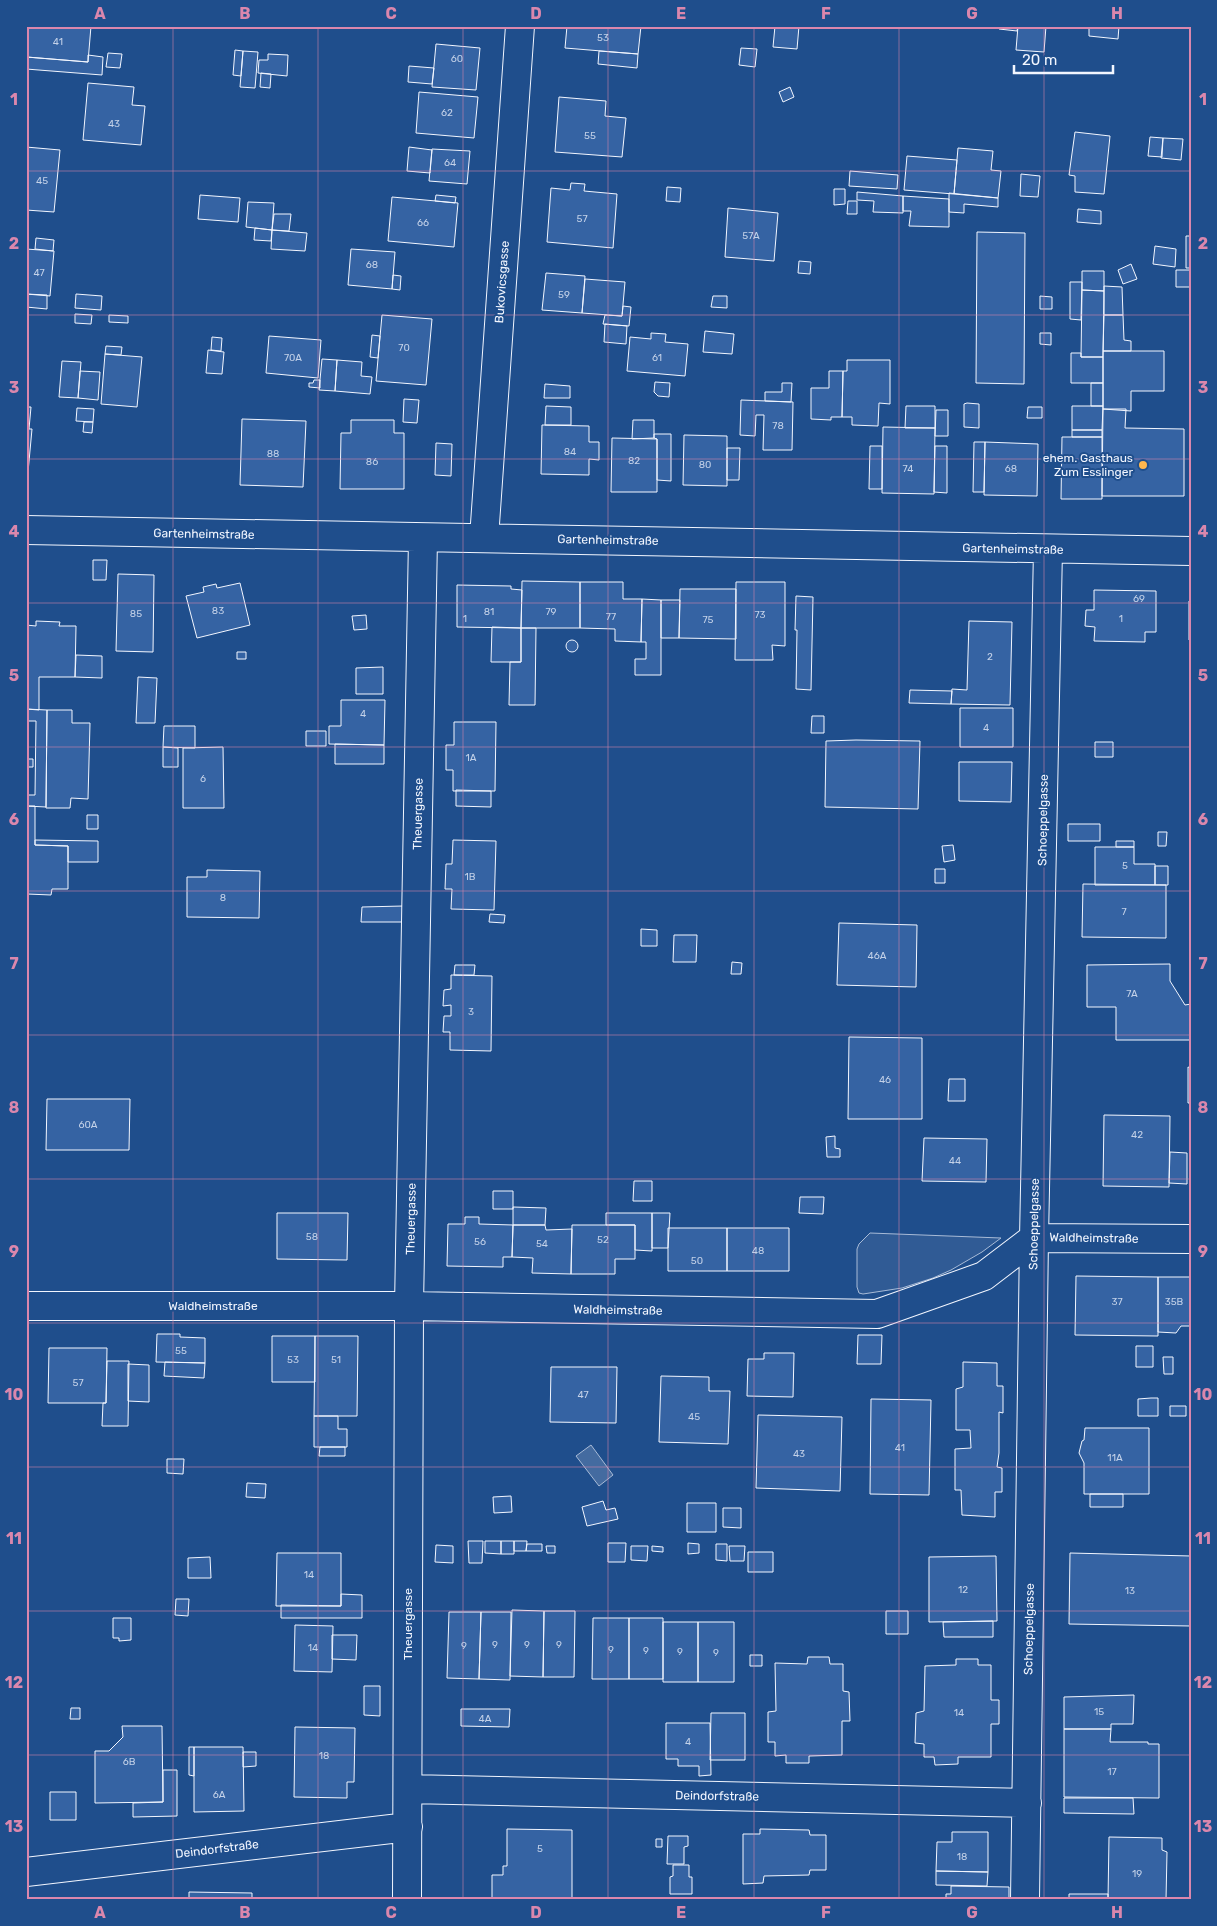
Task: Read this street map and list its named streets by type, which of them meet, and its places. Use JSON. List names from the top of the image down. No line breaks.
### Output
{"streets":{"street":["Bukovicsgasse","Gartenheimstraße","Theuergasse","Schoeppelgasse","Waldheimstraße","Deindorfstraße"]},"crossings":[["Bukovicsgasse","Gartenheimstraße"],["Gartenheimstraße","Theuergasse"],["Gartenheimstraße","Schoeppelgasse"],["Theuergasse","Waldheimstraße"],["Theuergasse","Deindorfstraße"],["Schoeppelgasse","Waldheimstraße"],["Schoeppelgasse","Deindorfstraße"]],"places":["ehem. Gasthaus Zum Esslinger"],"house_numbers":["53","41","60","62","43","55","64","45","57","66","57A","68","47","59","70","70A","61","78","84","88","82","86","80","74","68","69","83","81","79","85","73","77","1","1","75","2","4","4","1A","6","5","1B","8","7","46A","7A","3","46","60A","42","44","58","52","56","54","48","50","37","35B","55","53","51","57","47","45","41","43","11A","14","12","13","9","9","9","9","14","9","9","9","9","15","14","4A","4","18","6B","17","6A","5","18","19"],"scale_bar":"20 m","grid":{"columns":["A","B","C","D","E","F","G","H"],"rows":["1","2","3","4","5","6","7","8","9","10","11","12","13"]}}
